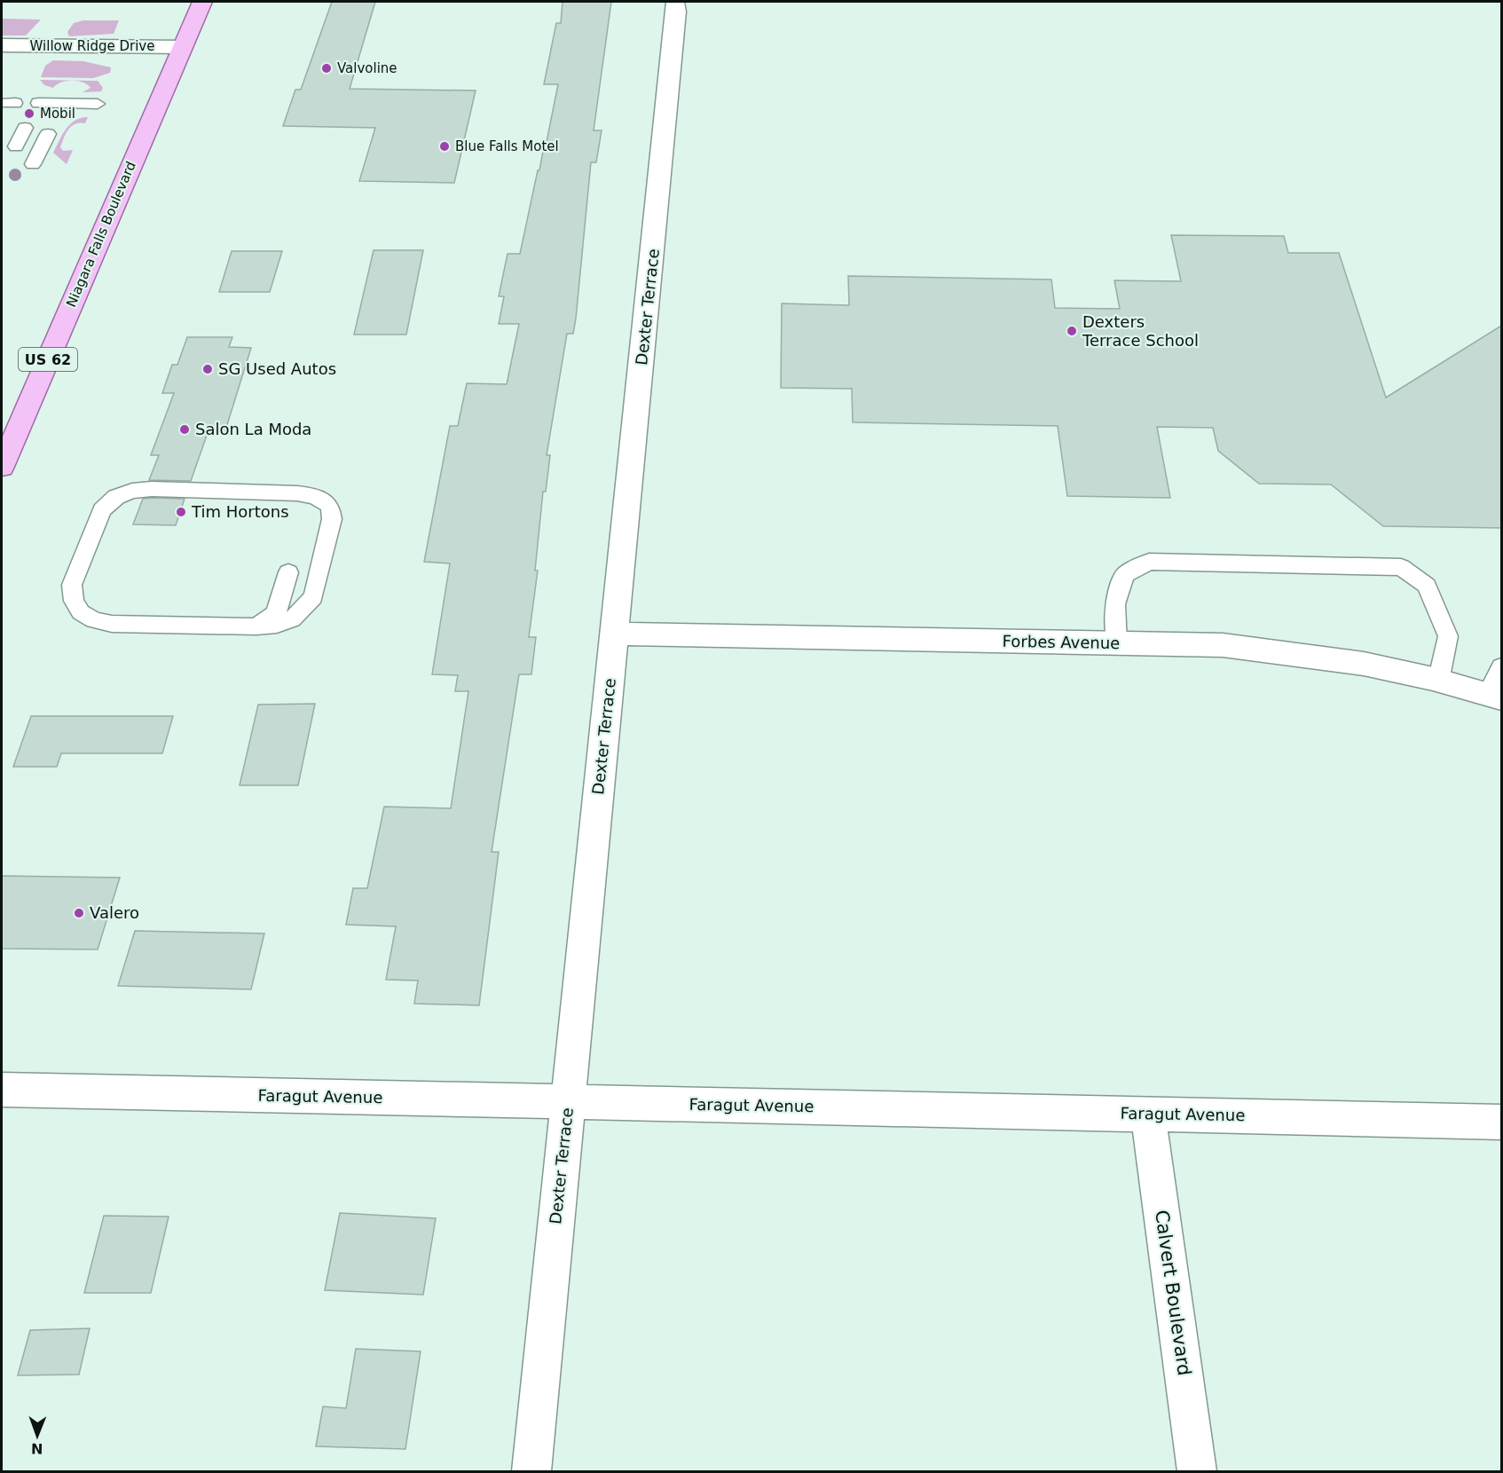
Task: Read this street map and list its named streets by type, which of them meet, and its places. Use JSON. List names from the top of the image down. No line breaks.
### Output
{"streets":{"main road":["Niagara Falls Boulevard","US 62"],"street":["Willow Ridge Drive","Dexter Terrace","Forbes Avenue","Faragut Avenue","Calvert Boulevard"]},"crossings":[["Willow Ridge Drive","Niagara Falls Boulevard"],["Dexter Terrace","Forbes Avenue"],["Dexter Terrace","Faragut Avenue"],["Faragut Avenue","Calvert Boulevard"]],"places":["Valvoline","Mobil","Blue Falls Motel","Dexters Terrace School","SG Used Autos","Salon La Moda","Tim Hortons","Valero"],"north":"bottom"}
